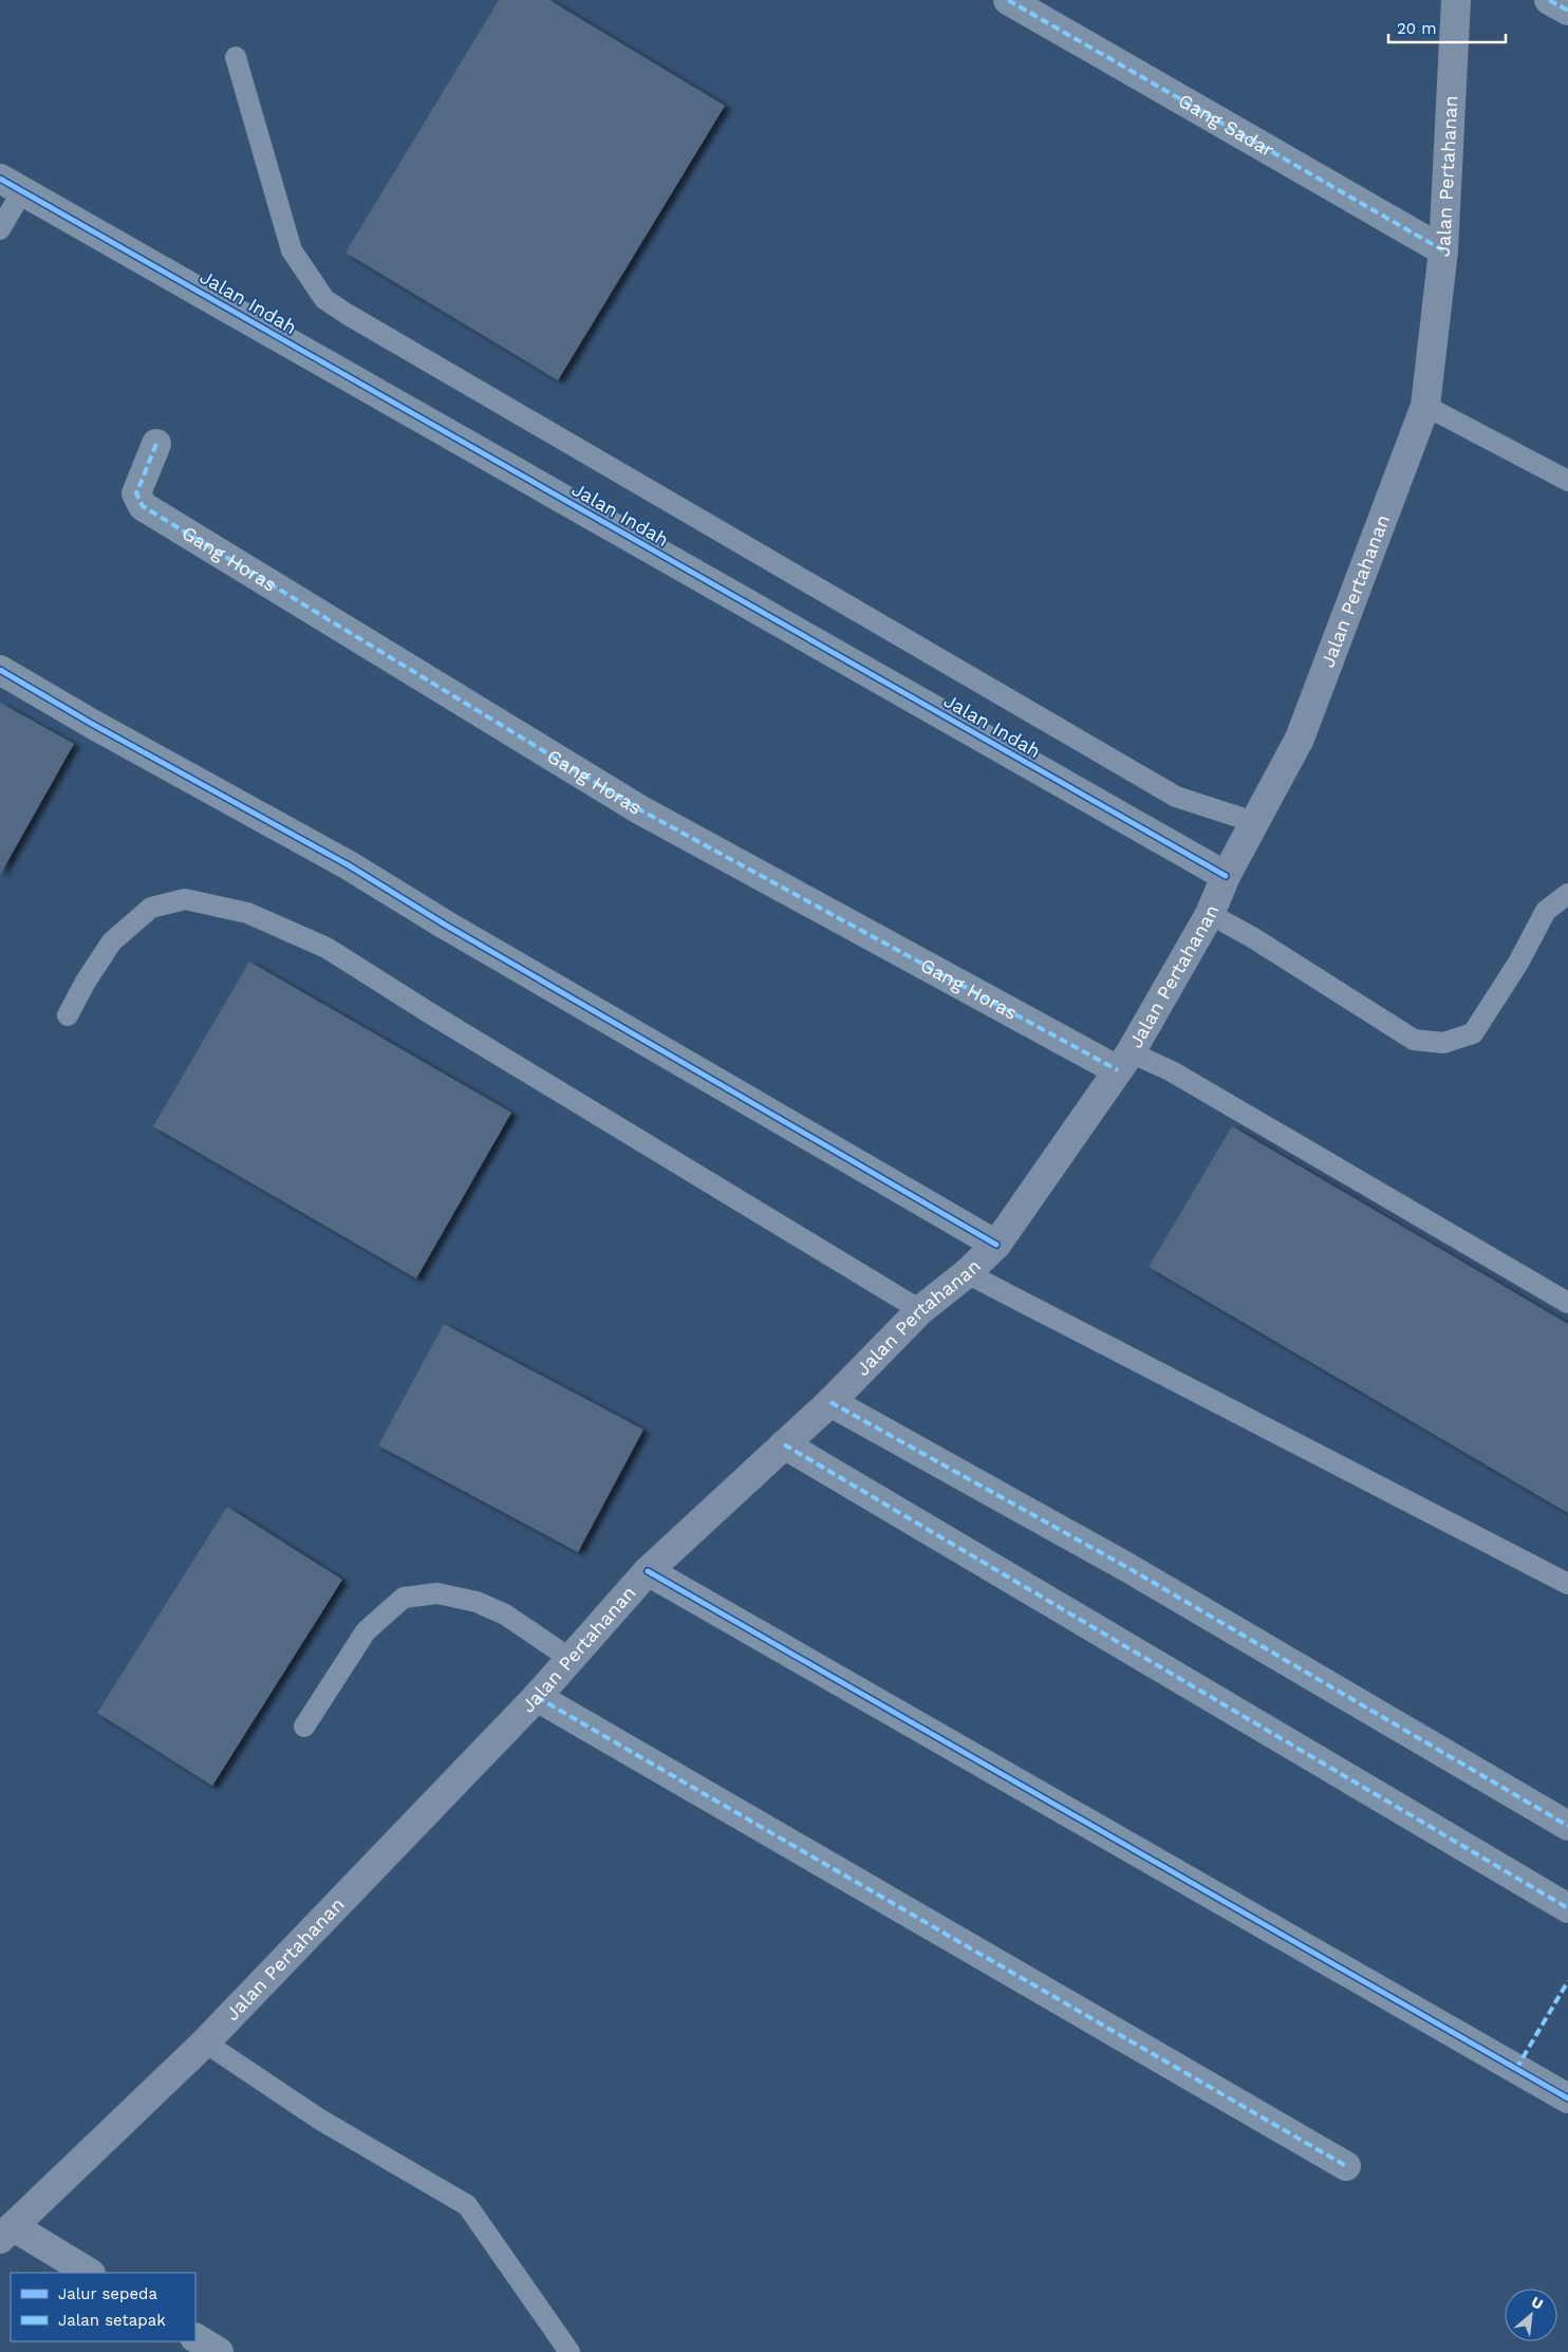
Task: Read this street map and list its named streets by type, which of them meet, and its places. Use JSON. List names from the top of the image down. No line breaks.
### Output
{"streets":{"main road":["Jalan Pertahanan"],"street":["Gang Sadar","Jalan Indah","Gang Horas"]},"crossings":[["Gang Sadar","Jalan Pertahanan"],["Jalan Pertahanan","Jalan Indah"],["Jalan Pertahanan","Gang Horas"]],"legend":["Jalur sepeda","Jalan setapak"],"scale_bar":"20 m","north":"top right"}
